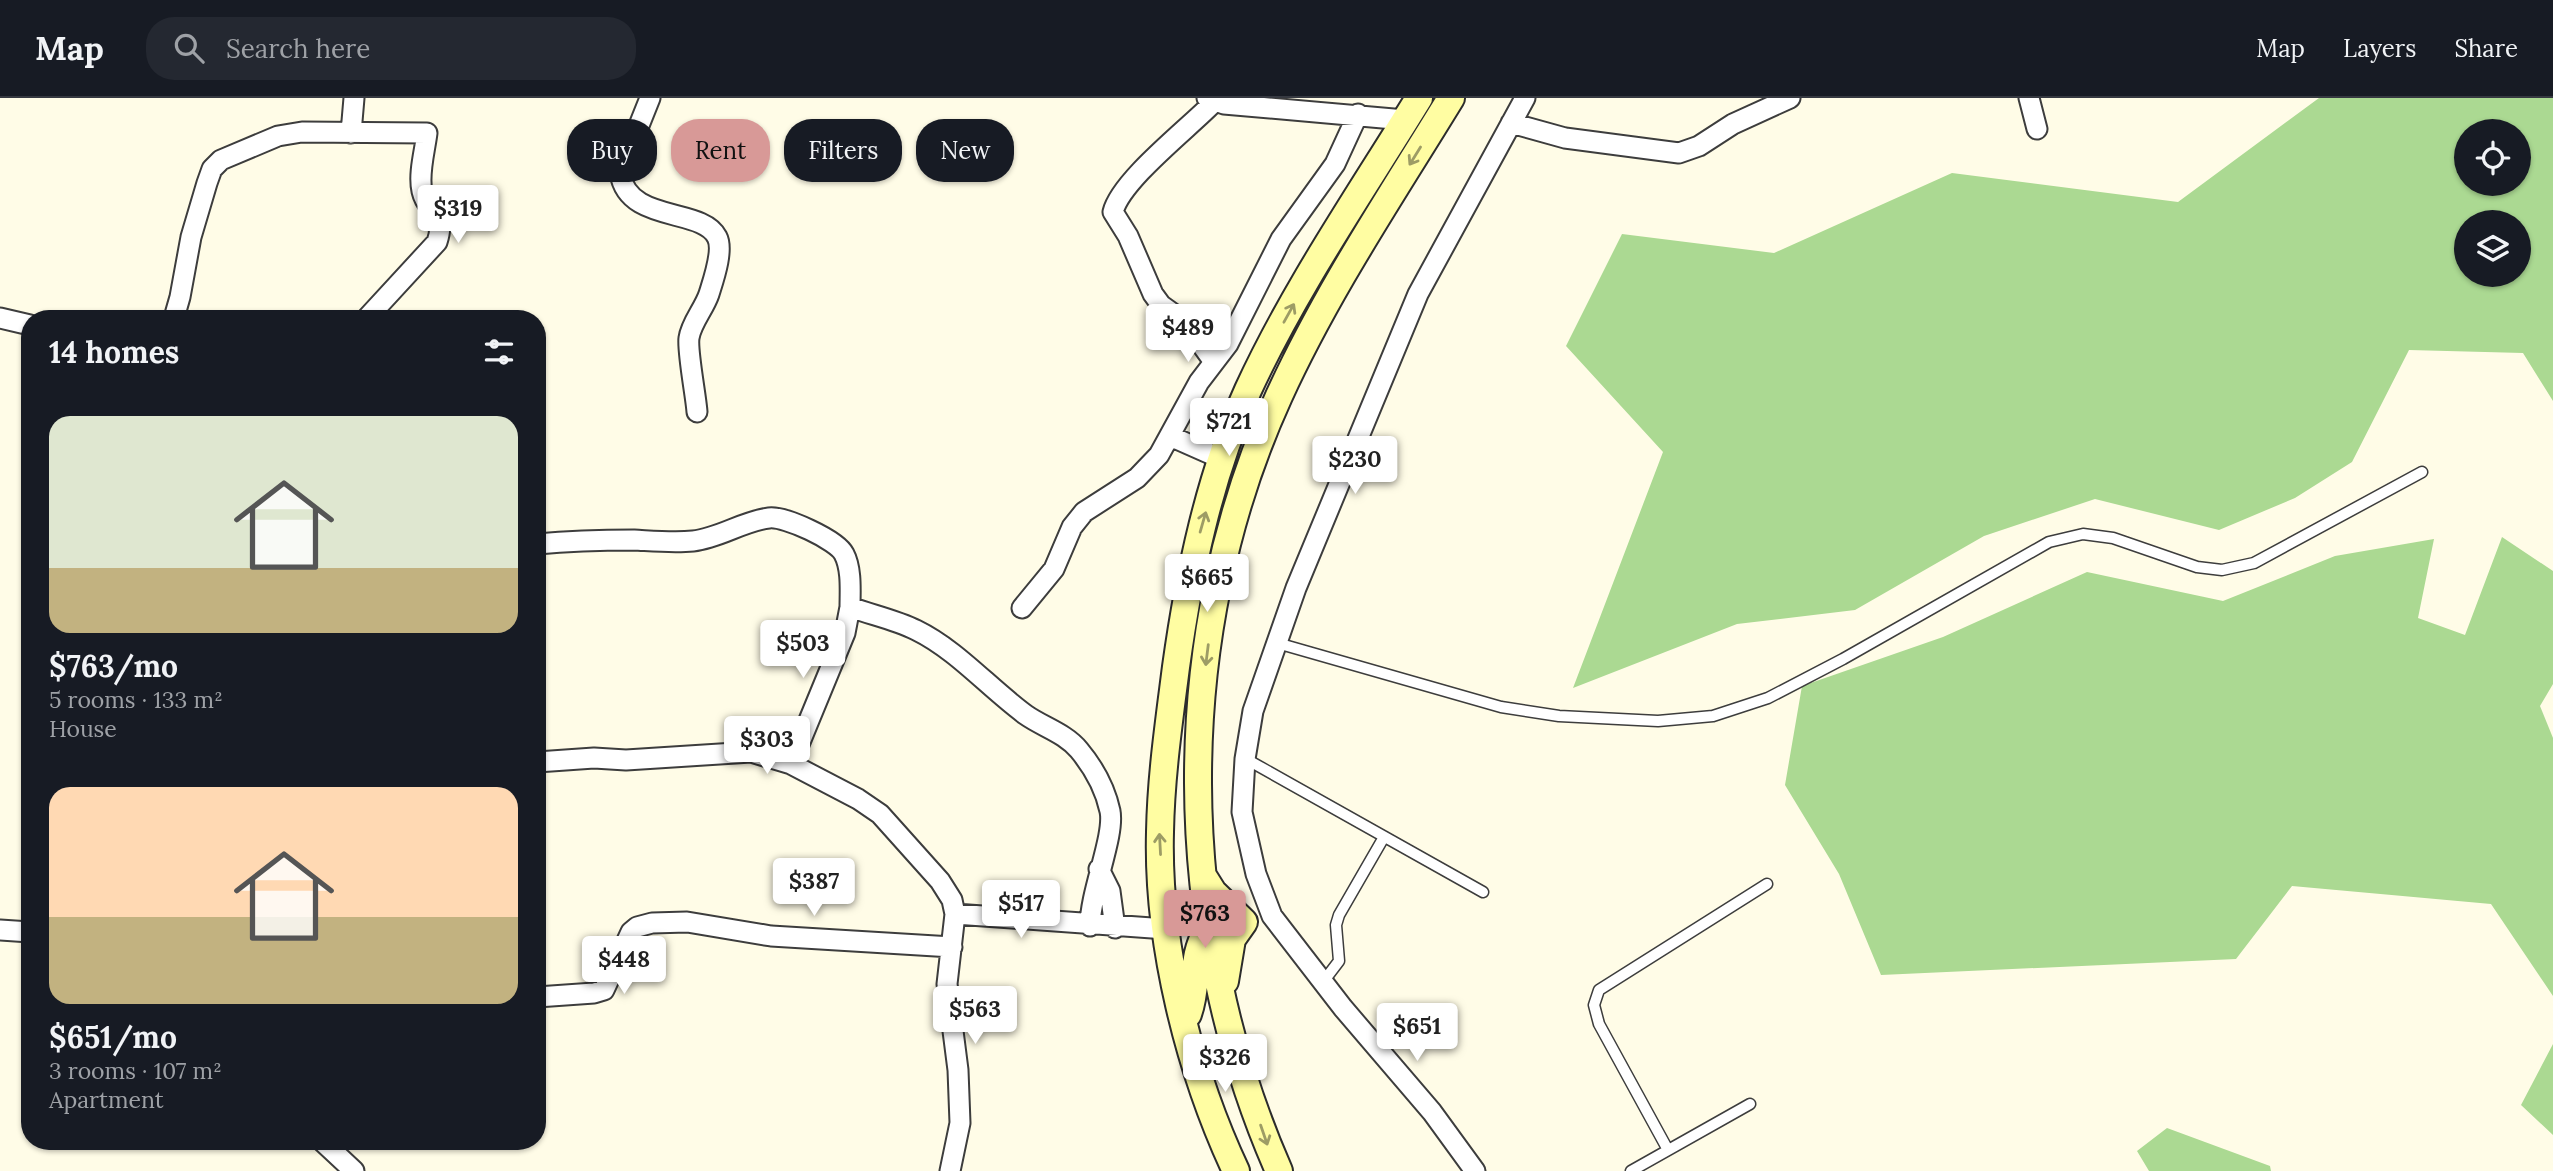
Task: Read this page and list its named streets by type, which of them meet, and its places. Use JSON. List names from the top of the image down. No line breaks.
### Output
{"page":{"header":"Map","search":"Search here","nav":["Map","Layers","Share"],"chip":["Buy","Rent","Filters","New"],"price":["$319","$489","$721","$230","$665","$503","$303","$387","$517","$763","$448","$563","$651","$326"],"heading":"14 homes","list":[{"name":"$763/mo","note":"5 rooms · 133 m² · House"},{"name":"$651/mo","note":"3 rooms · 107 m² · Apartment"}]}}
